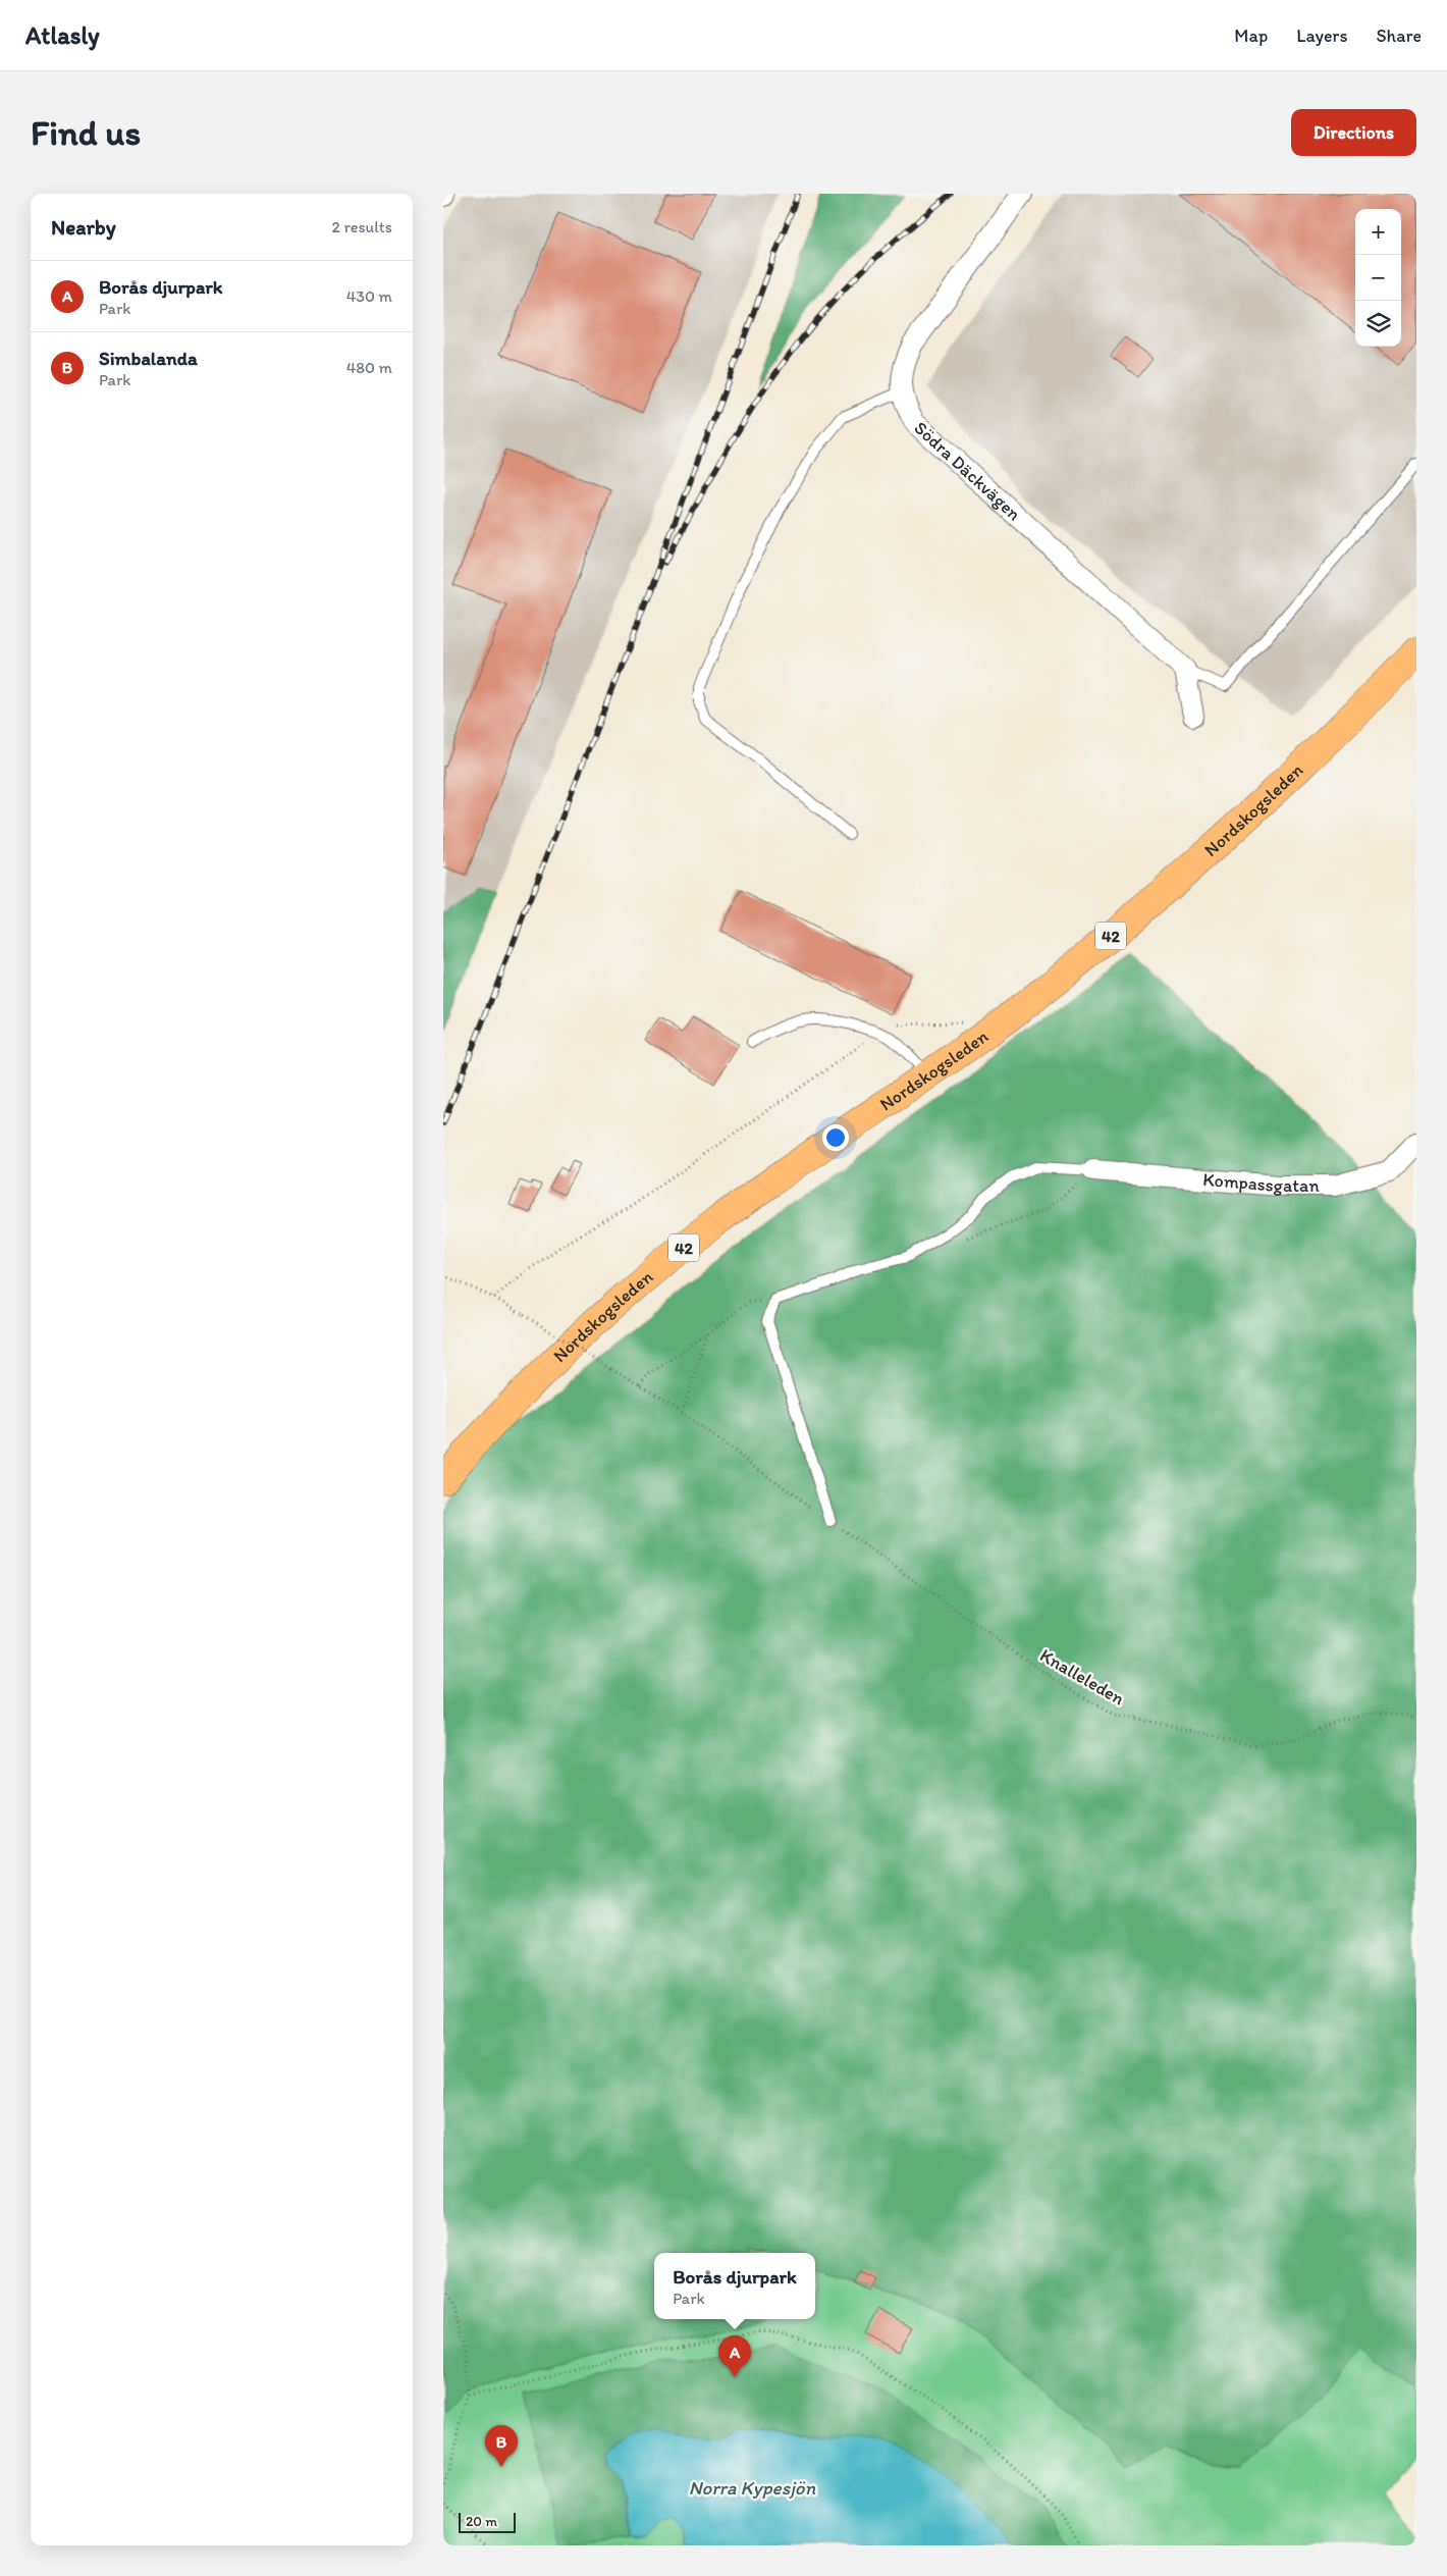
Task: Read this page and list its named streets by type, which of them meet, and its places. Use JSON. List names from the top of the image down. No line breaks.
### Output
{"streets":{"main road":["Nordskogsleden","42"],"street":["Södra Däckvägen","Kompassgatan"],"path":["Knalleleden"]},"water":["Norra Kypesjön"],"scale_bar":"20 m","page":{"header":"Atlasly","nav":["Map","Layers","Share"],"buttons":"Directions","title":"Find us","heading":["Nearby","2 results"],"map_buttons":["+","−"],"list":[{"mark":"A","name":"Borås djurpark","note":"Park","value":"430 m"},{"mark":"B","name":"Simbalanda","note":"Park","value":"480 m"}],"popup":["Borås djurpark","Park"],"pins":["A","B"],"scale":"20 m"}}
